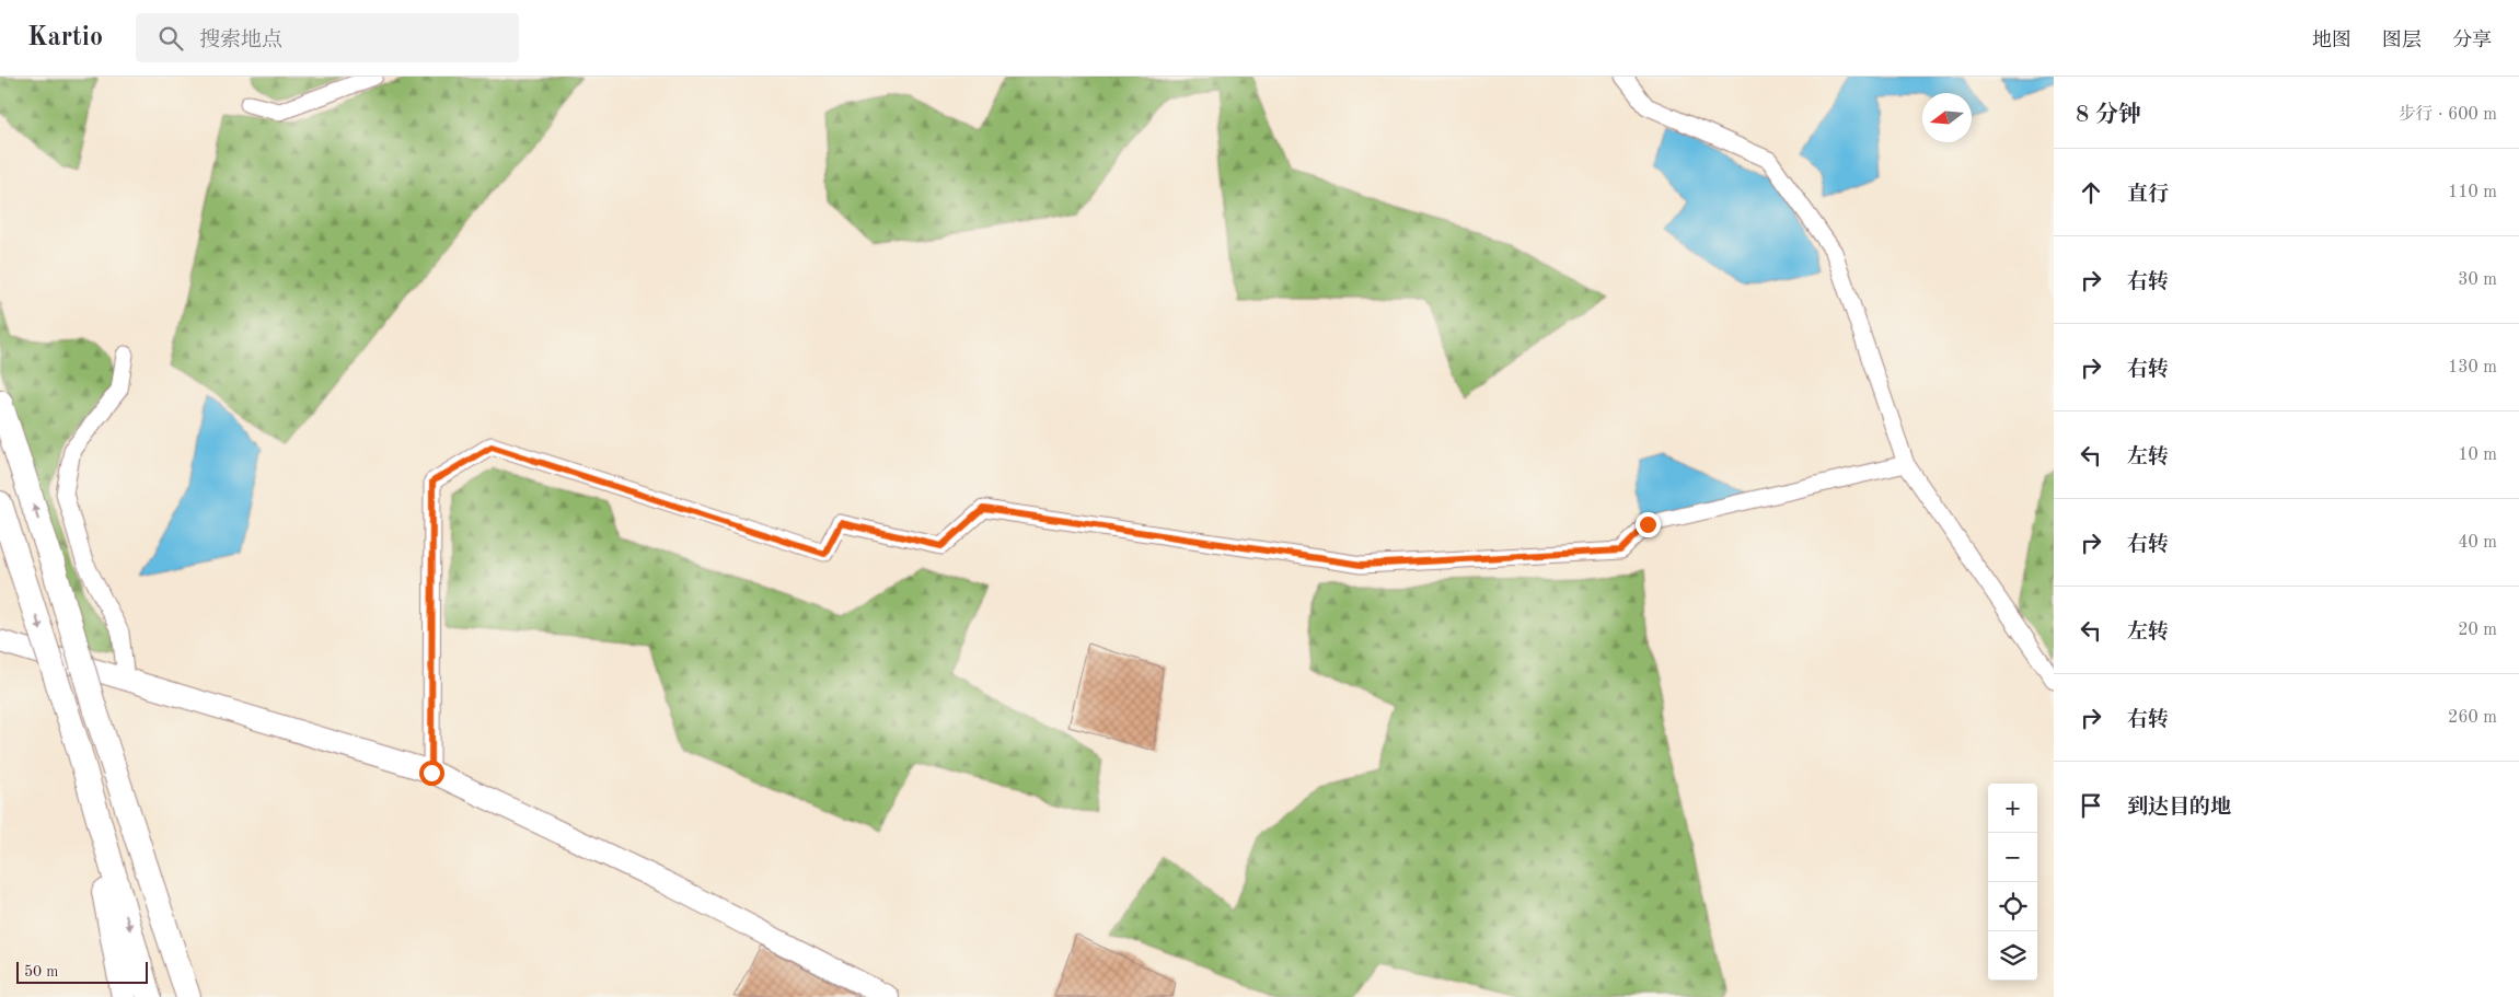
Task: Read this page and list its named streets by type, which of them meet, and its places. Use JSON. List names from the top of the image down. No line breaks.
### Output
{"scale_bar":"50 m","north":"left","page":{"header":"Kartio","search":"搜索地点","nav":["地图","图层","分享"],"heading":["8 分钟","步行 · 600 m"],"list":[["直行","110 m"],["右转","30 m"],["右转","130 m"],["左转","10 m"],["右转","40 m"],["左转","20 m"],["右转","260 m"],"到达目的地"],"map_buttons":["+","−"],"scale":"50 m"}}
